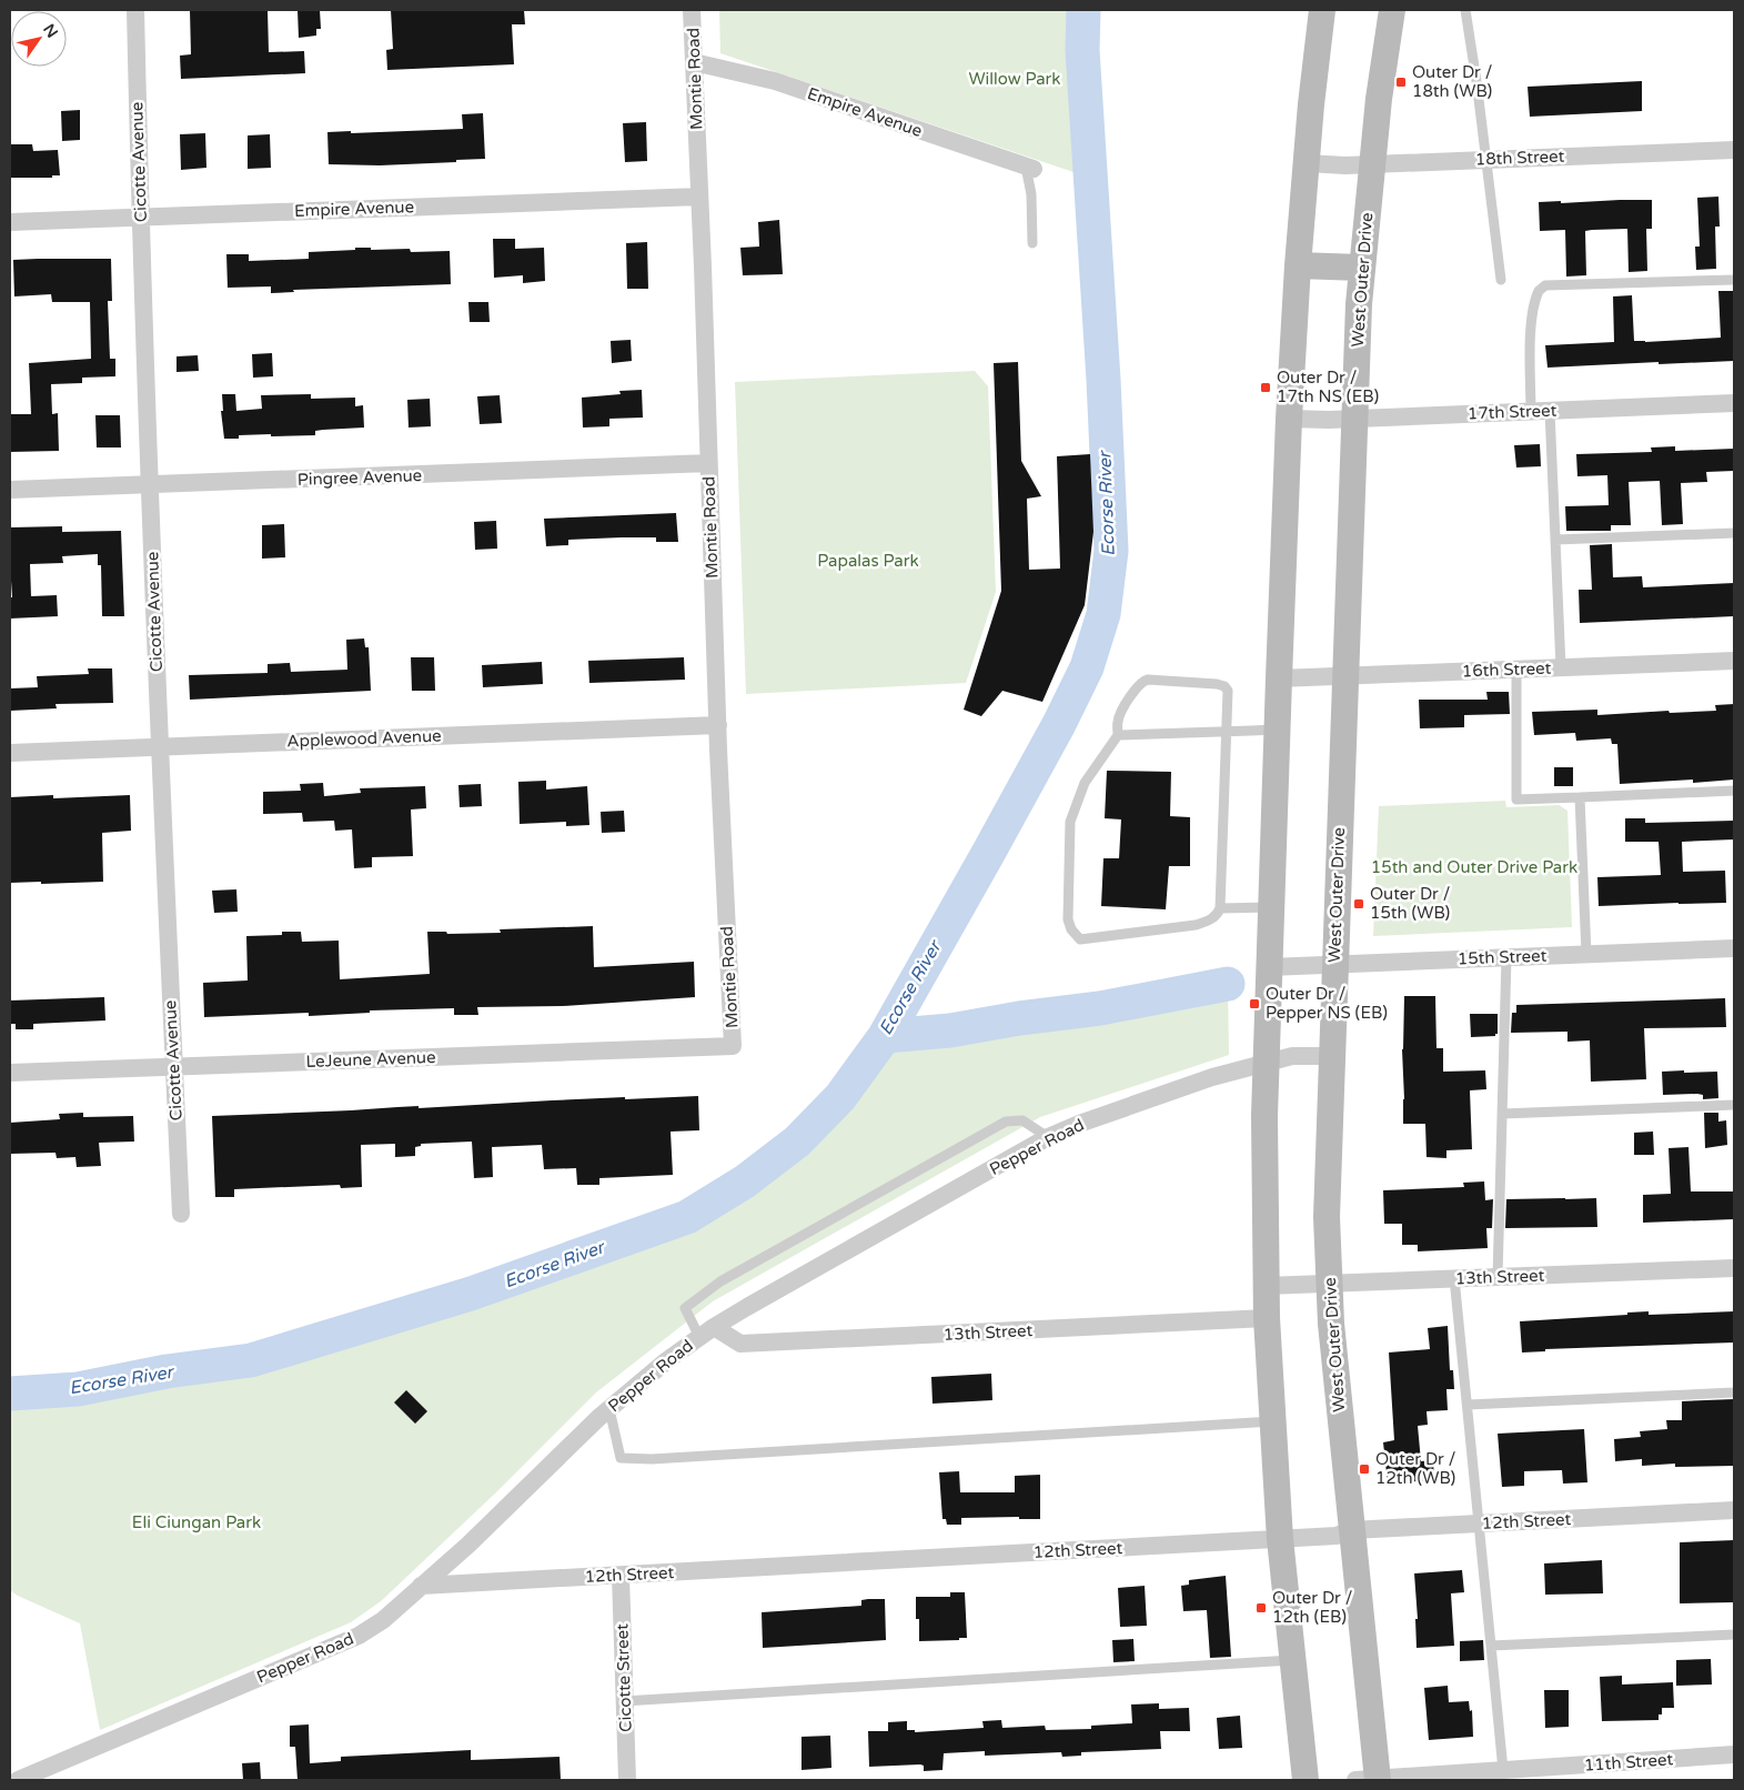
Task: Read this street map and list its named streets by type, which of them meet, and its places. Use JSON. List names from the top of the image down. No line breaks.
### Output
{"streets":{"main road":["West Outer Drive"],"street":["Montie Road","Empire Avenue","18th Street","Cicotte Avenue","17th Street","Pingree Avenue","16th Street","Applewood Avenue","15th Street","LeJeune Avenue","Pepper Road","13th Street","12th Street","Cicotte Street","11th Street"]},"crossings":[["Montie Road","Empire Avenue"],["Montie Road","Pingree Avenue"],["Montie Road","Applewood Avenue"],["Montie Road","LeJeune Avenue"],["Empire Avenue","Cicotte Avenue"],["18th Street","West Outer Drive"],["Cicotte Avenue","Pingree Avenue"],["Cicotte Avenue","Applewood Avenue"],["Cicotte Avenue","LeJeune Avenue"],["West Outer Drive","17th Street"],["West Outer Drive","16th Street"],["West Outer Drive","15th Street"],["West Outer Drive","Pepper Road"],["West Outer Drive","13th Street"],["West Outer Drive","12th Street"],["West Outer Drive","11th Street"],["Pepper Road","13th Street"],["Pepper Road","12th Street"],["12th Street","Cicotte Street"]],"water":["Ecorse River"],"parks":["Willow Park","Papalas Park","15th and Outer Drive Park","Eli Ciungan Park"],"places":{"transit":["Outer Dr / 18th (WB)","Outer Dr / 17th NS (EB)","Outer Dr / 15th (WB)","Outer Dr / Pepper NS (EB)","Outer Dr / 12th (WB)","Outer Dr / 12th (EB)"]},"north":"top right"}
